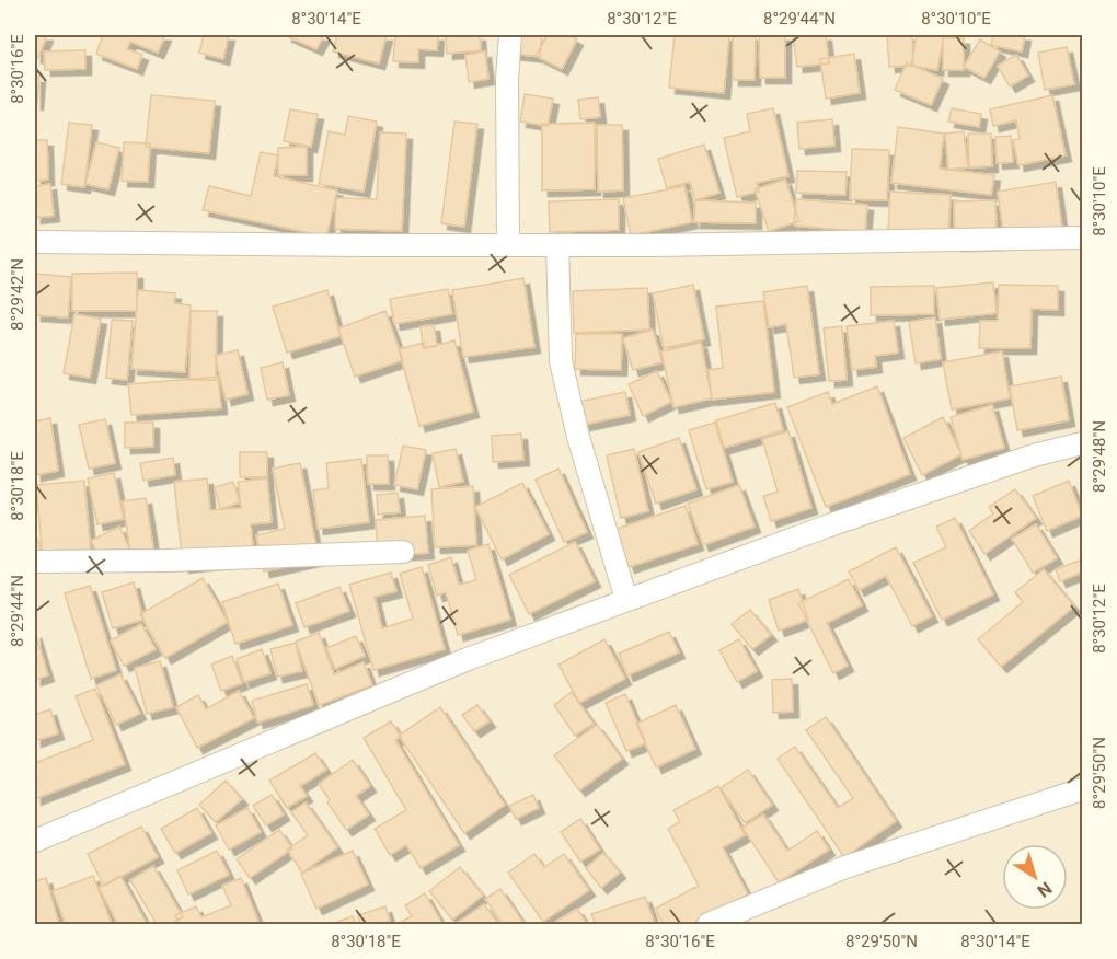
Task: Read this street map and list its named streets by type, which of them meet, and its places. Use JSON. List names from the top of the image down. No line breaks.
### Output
{"north":"bottom right","coordinates":["8°30'14\"E","8°30'12\"E","8°29'44\"N","8°30'10\"E","8°30'16\"E","8°29'42\"N","8°29'48\"N","8°30'18\"E","8°29'50\"N"]}
